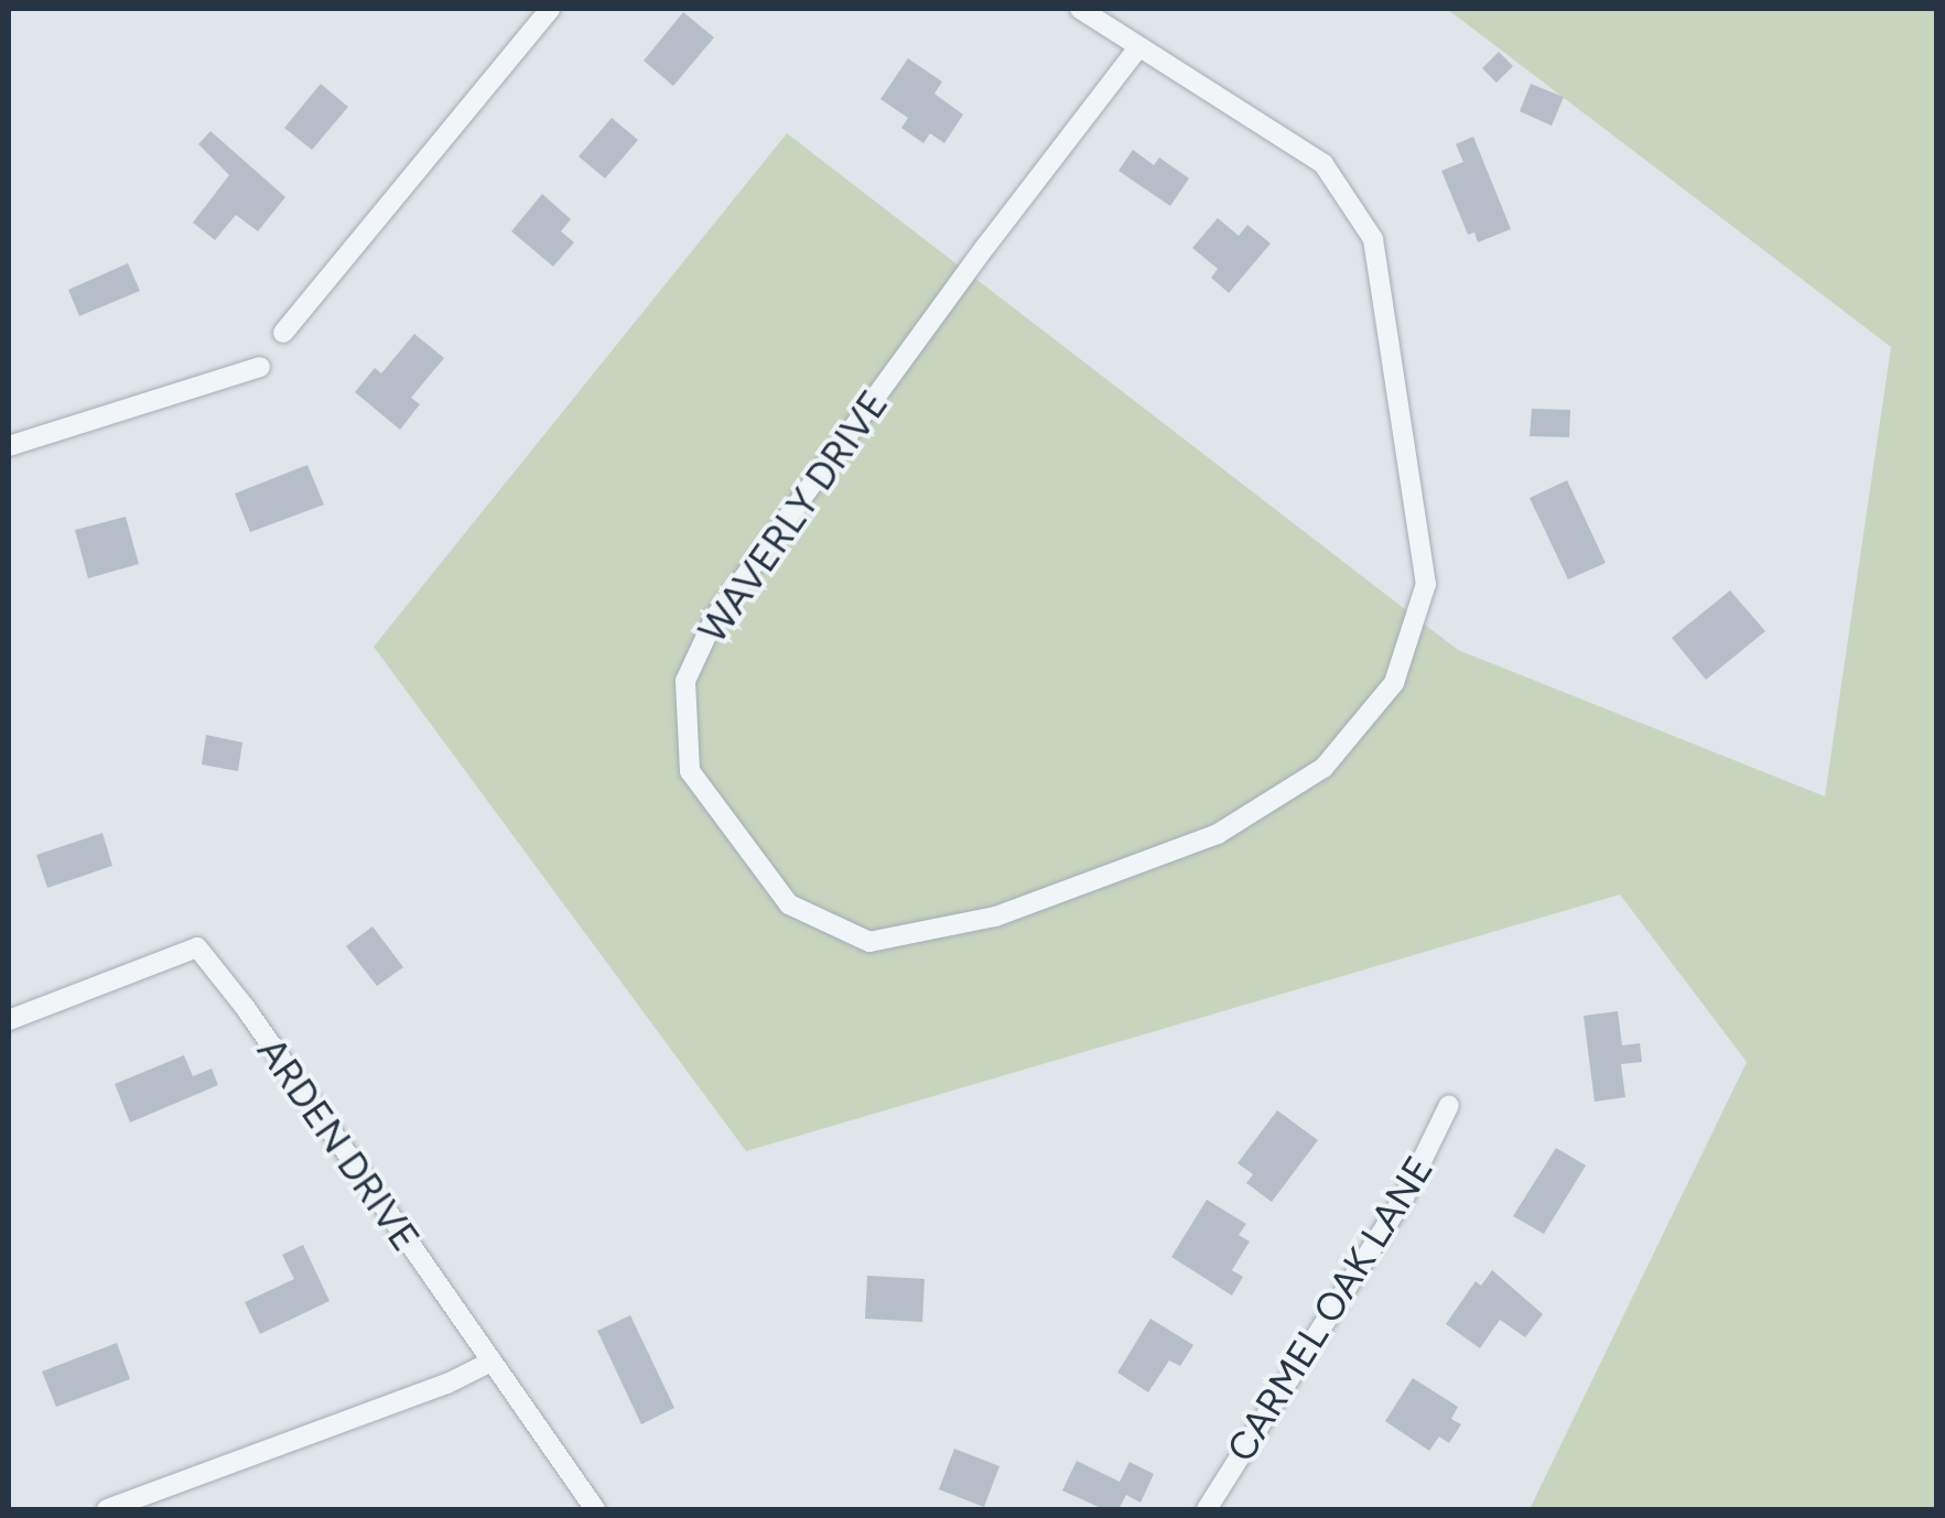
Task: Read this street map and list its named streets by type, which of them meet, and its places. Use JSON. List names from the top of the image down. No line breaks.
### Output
{"streets":{"street":["WAVERLY DRIVE","ARDEN DRIVE","CARMEL OAK LANE"]}}
